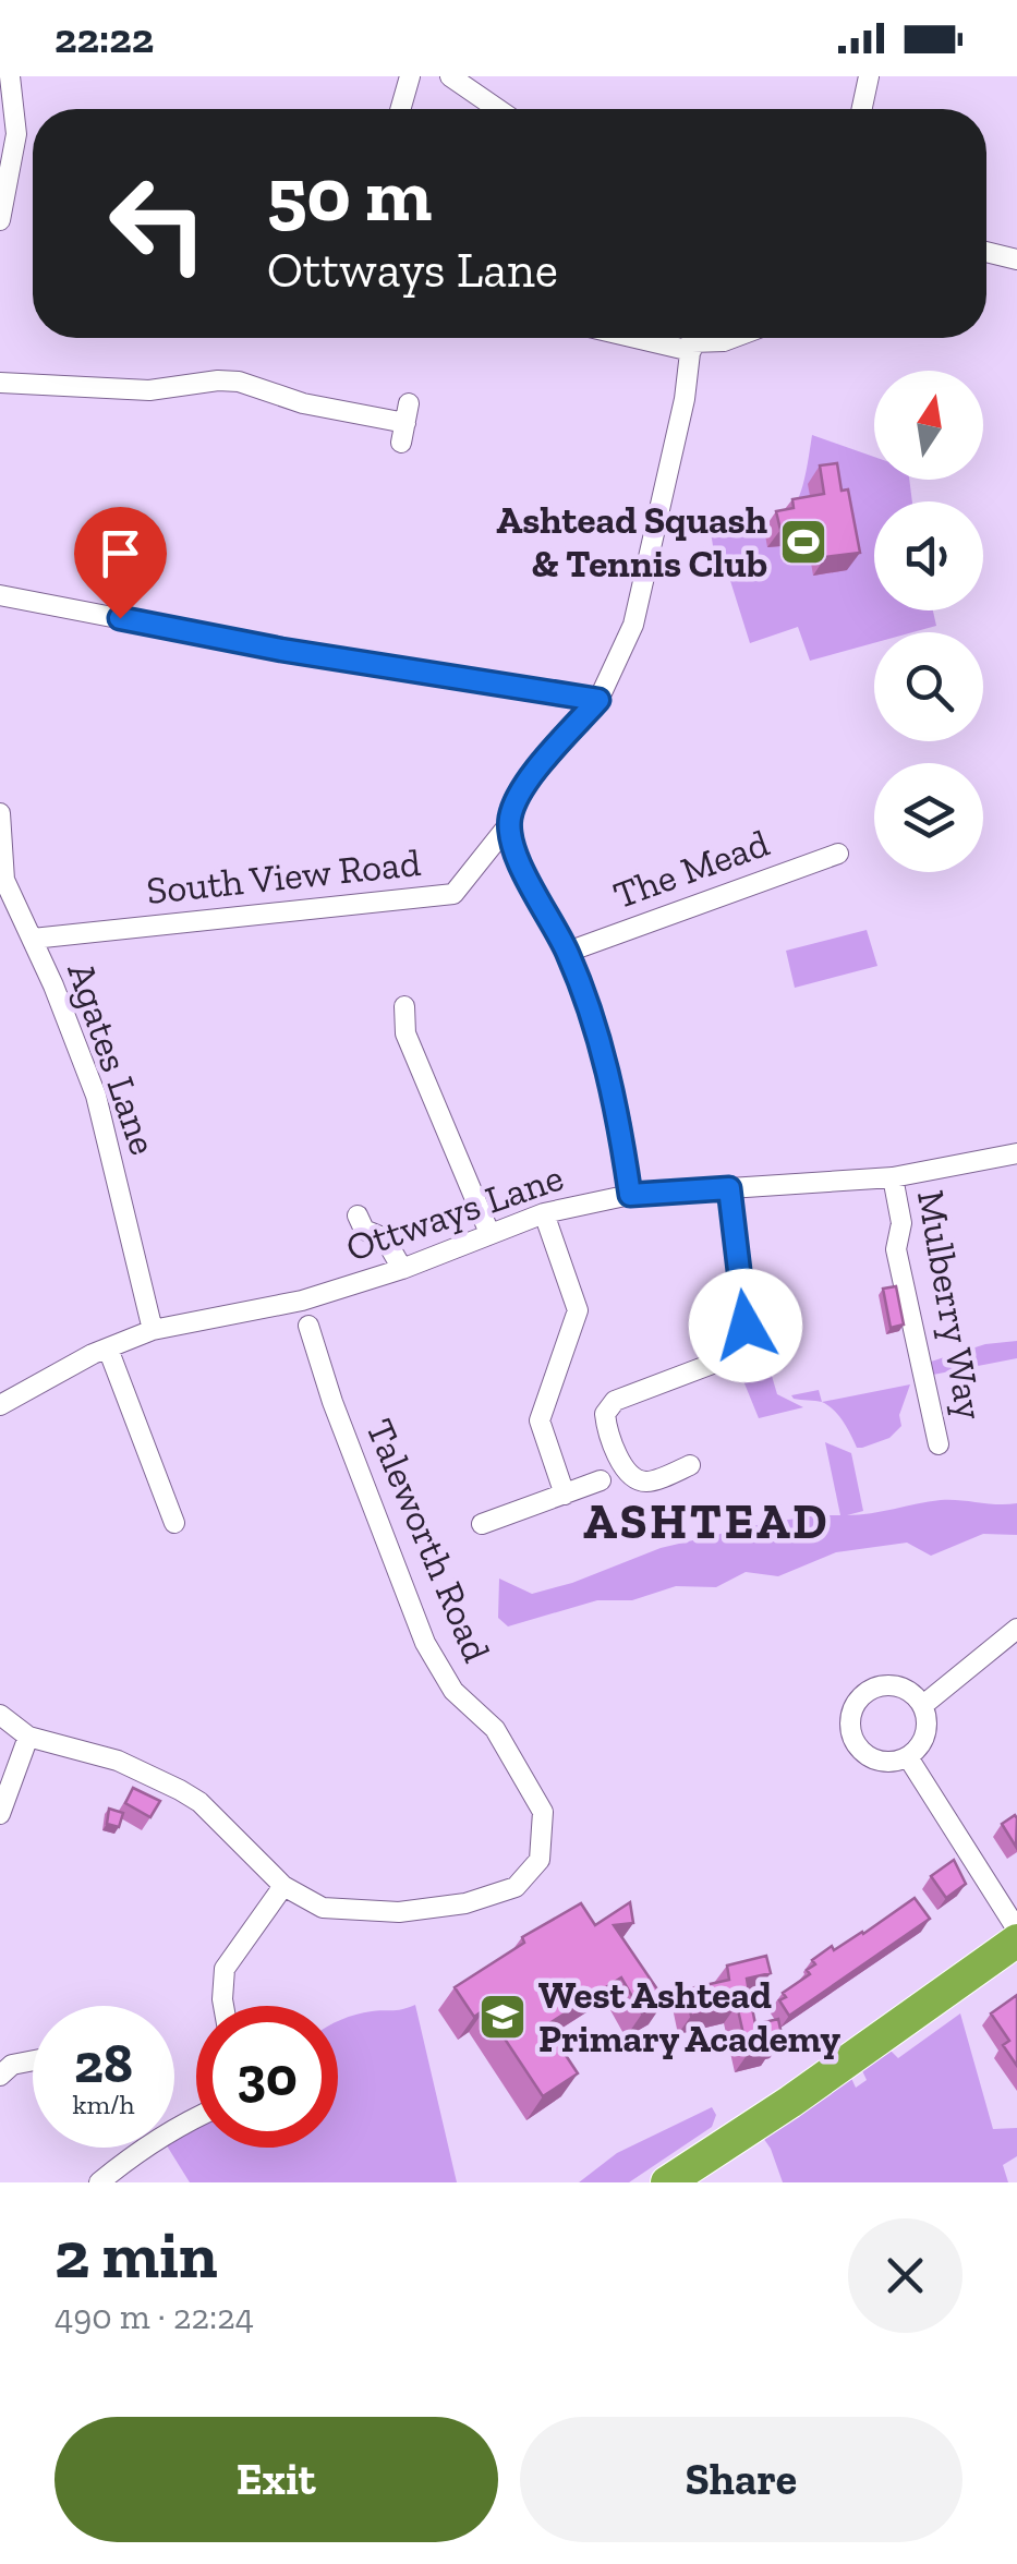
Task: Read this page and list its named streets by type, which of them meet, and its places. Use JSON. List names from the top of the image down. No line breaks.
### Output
{"streets":{"street":["The Mead","South View Road","Agates Lane","Ottways Lane","Mulberry Way","Taleworth Road"]},"crossings":[["South View Road","Agates Lane"],["Agates Lane","Ottways Lane"],["Ottways Lane","Mulberry Way"]],"districts":["ASHTEAD"],"places":{"sports":["Ashtead Squash & Tennis Club"],"school or university":["West Ashtead Primary Academy"]},"north":"top","page":{"status":"22:22","turn":["50 m","Ottways Lane"],"speed":"28 km/h","limit":"30","heading":["2 min","490 m · 22:24"],"buttons":["Exit","Share"]}}
